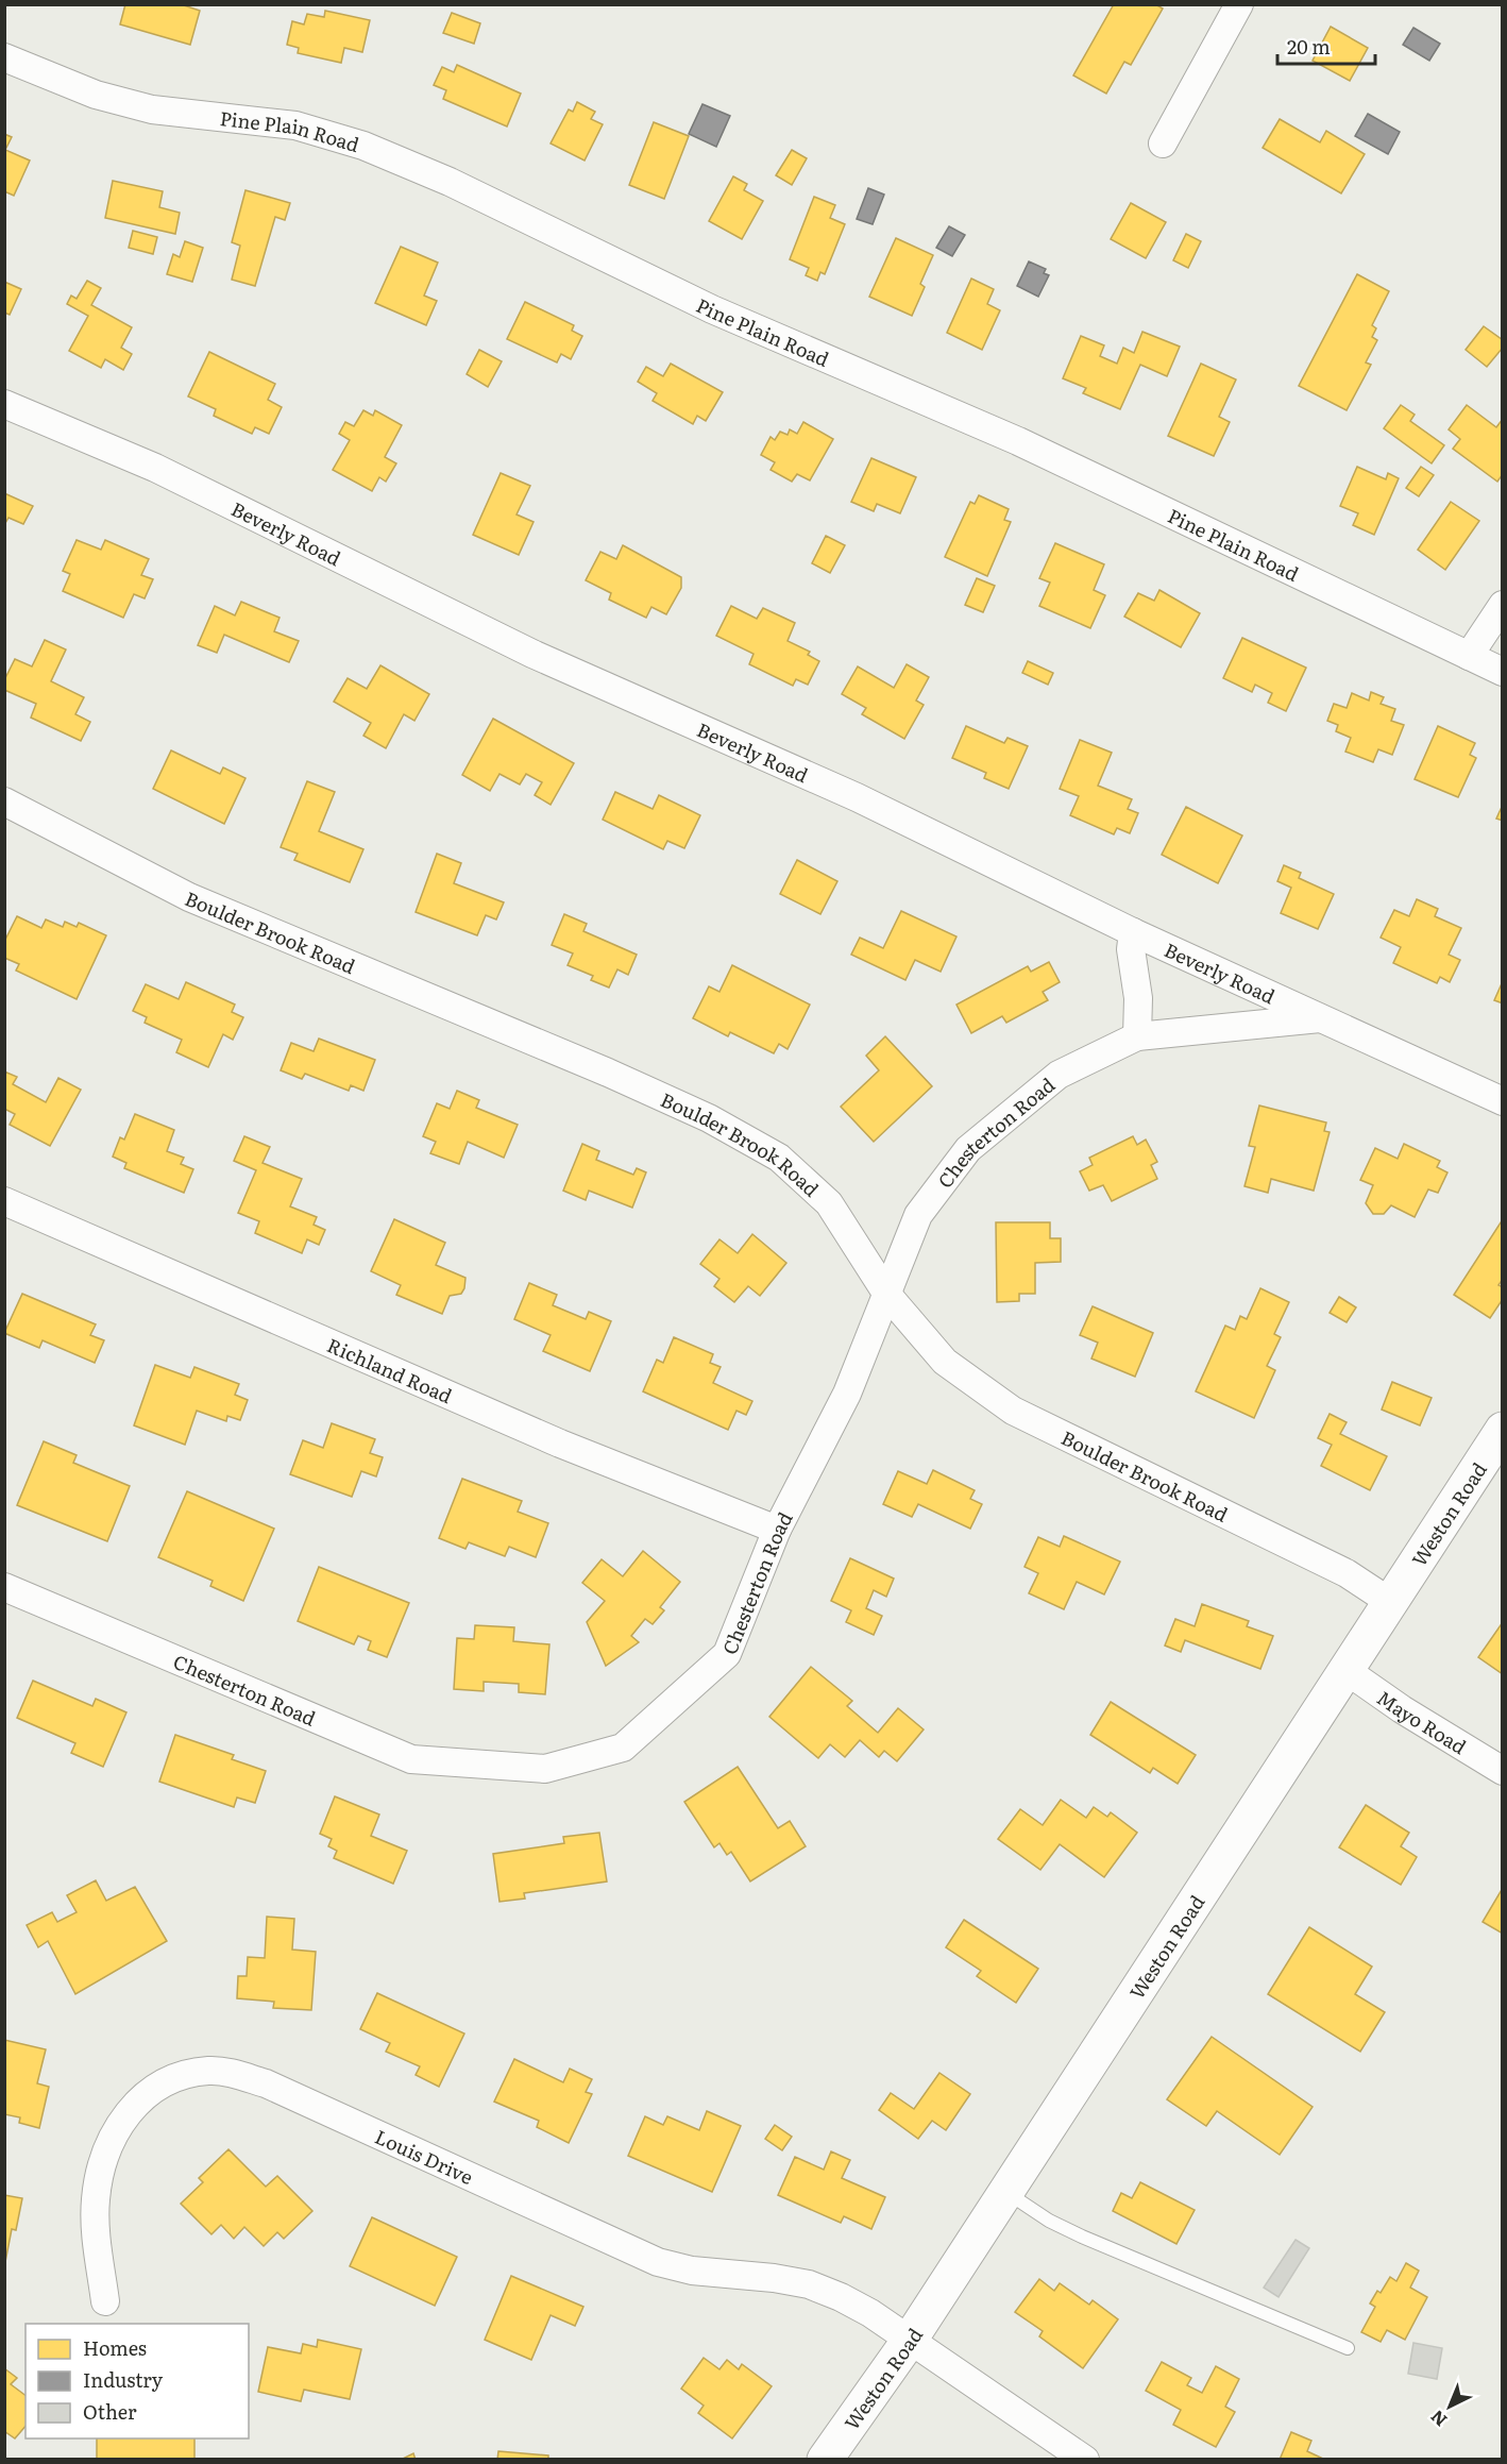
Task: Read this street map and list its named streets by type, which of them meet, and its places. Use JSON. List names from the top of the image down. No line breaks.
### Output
{"streets":{"main road":["Weston Road"],"street":["Pine Plain Road","Beverly Road","Boulder Brook Road","Chesterton Road","Richland Road","Mayo Road","Louis Drive"]},"crossings":[["Beverly Road","Chesterton Road"],["Boulder Brook Road","Chesterton Road"],["Boulder Brook Road","Weston Road"],["Chesterton Road","Richland Road"],["Weston Road","Mayo Road"],["Weston Road","Louis Drive"]],"legend":["Homes","Industry","Other"],"scale_bar":"20 m","north":"bottom left"}
